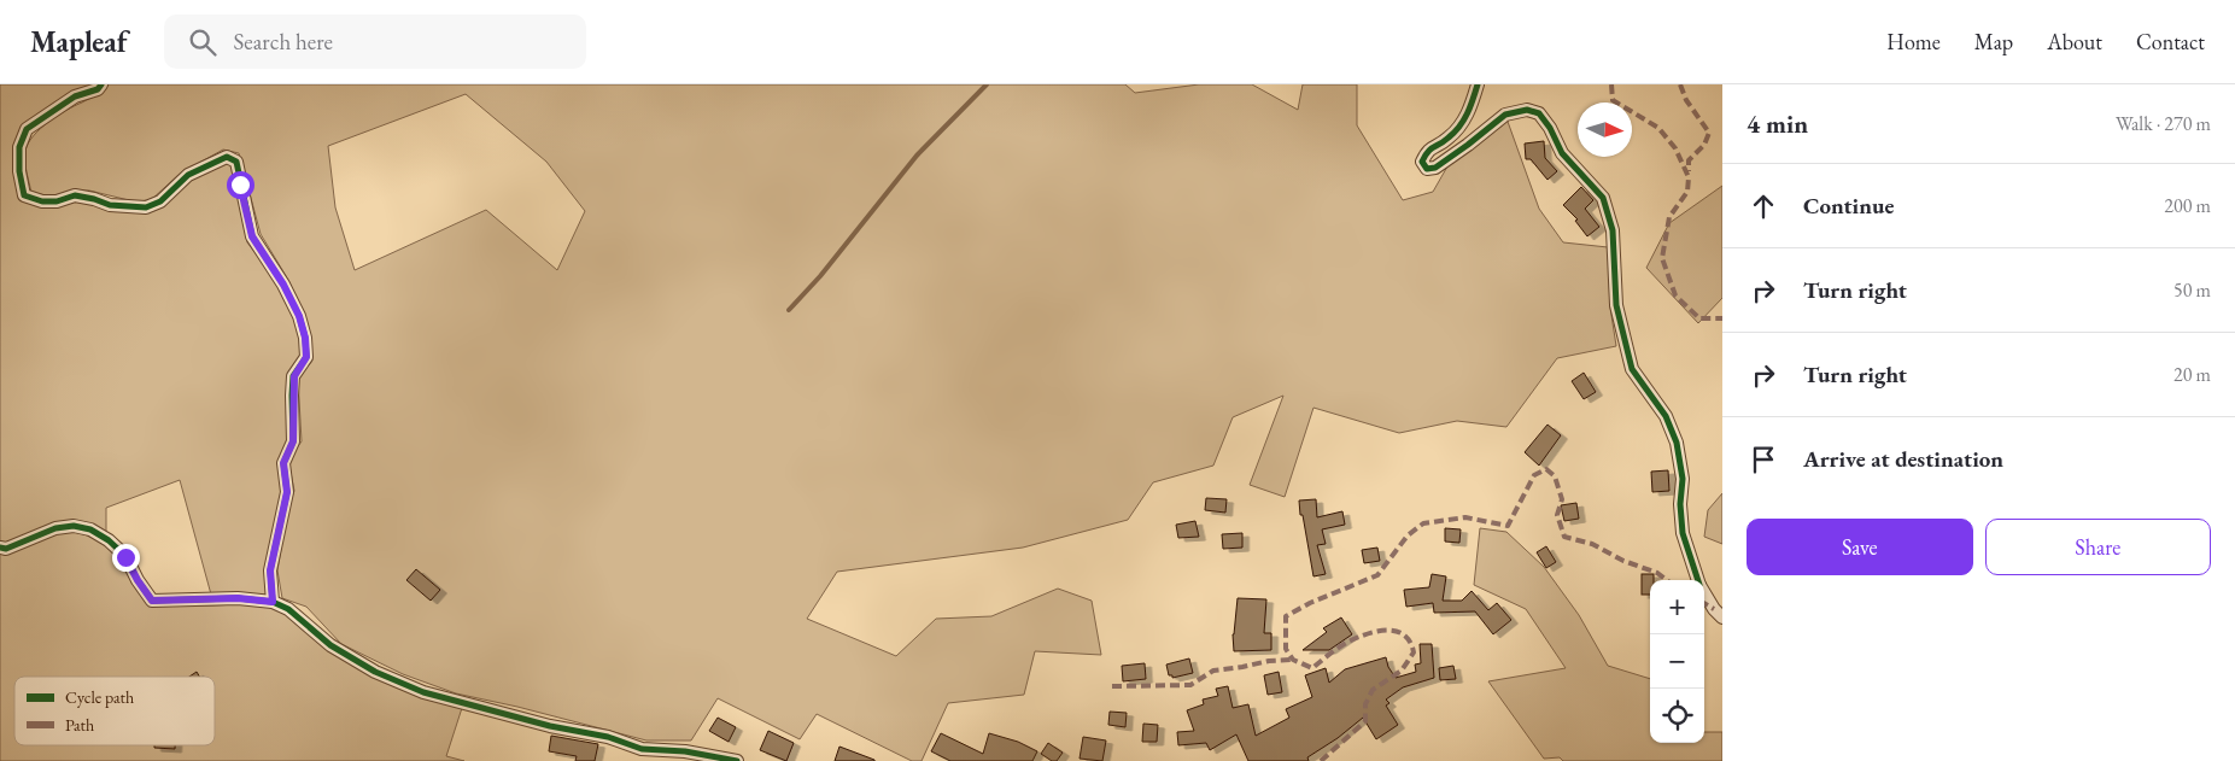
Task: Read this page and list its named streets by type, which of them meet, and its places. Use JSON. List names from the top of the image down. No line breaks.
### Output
{"legend":["Cycle path","Path"],"north":"right","page":{"header":"Mapleaf","search":"Search here","nav":["Home","Map","About","Contact"],"heading":["4 min","Walk · 270 m"],"list":[["Continue","200 m"],["Turn right","50 m"],["Turn right","20 m"],"Arrive at destination"],"buttons":["Save","Share"],"map_buttons":["+","−"]}}
